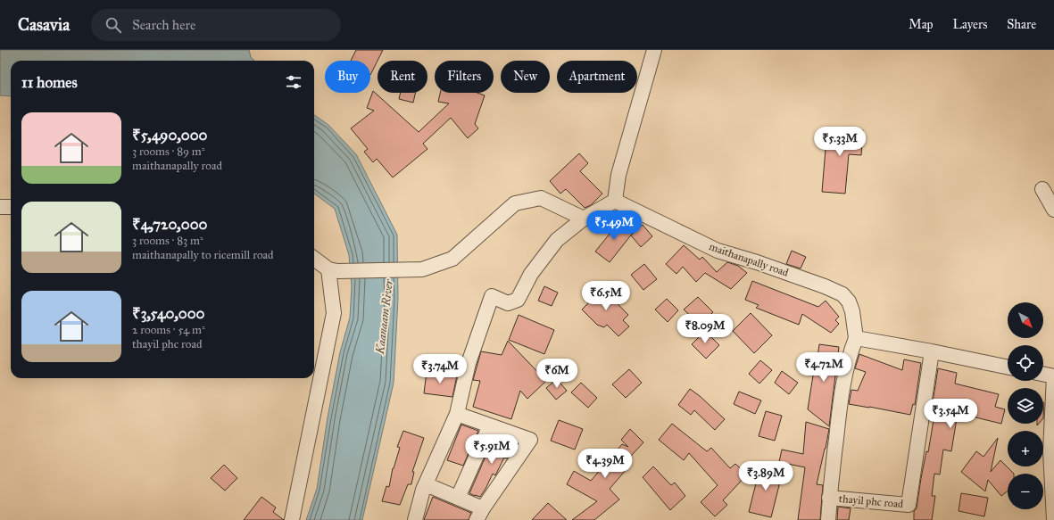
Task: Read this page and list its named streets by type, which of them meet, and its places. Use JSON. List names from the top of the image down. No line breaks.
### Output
{"streets":{"street":["maithanapally road","thayil phc road"]},"water":["Kaanaam River"],"north":"bottom right","page":{"header":"Casavia","search":"Search here","nav":["Map","Layers","Share"],"chip":["Buy","Rent","Filters","New","Apartment"],"heading":"11 homes","list":[{"name":"₹5,490,000","note":"3 rooms · 89 m² · maithanapally road"},{"name":"₹4,720,000","note":"3 rooms · 83 m² · maithanapally to ricemill road"},{"name":"₹3,540,000","note":"2 rooms · 54 m² · thayil phc road"}],"price":["₹5.33M","₹5.49M","₹6.5M","₹8.09M","₹4.72M","₹3.74M","₹6M","₹3.54M","₹5.91M","₹4.39M","₹3.89M"],"map_buttons":["+","−"]}}
